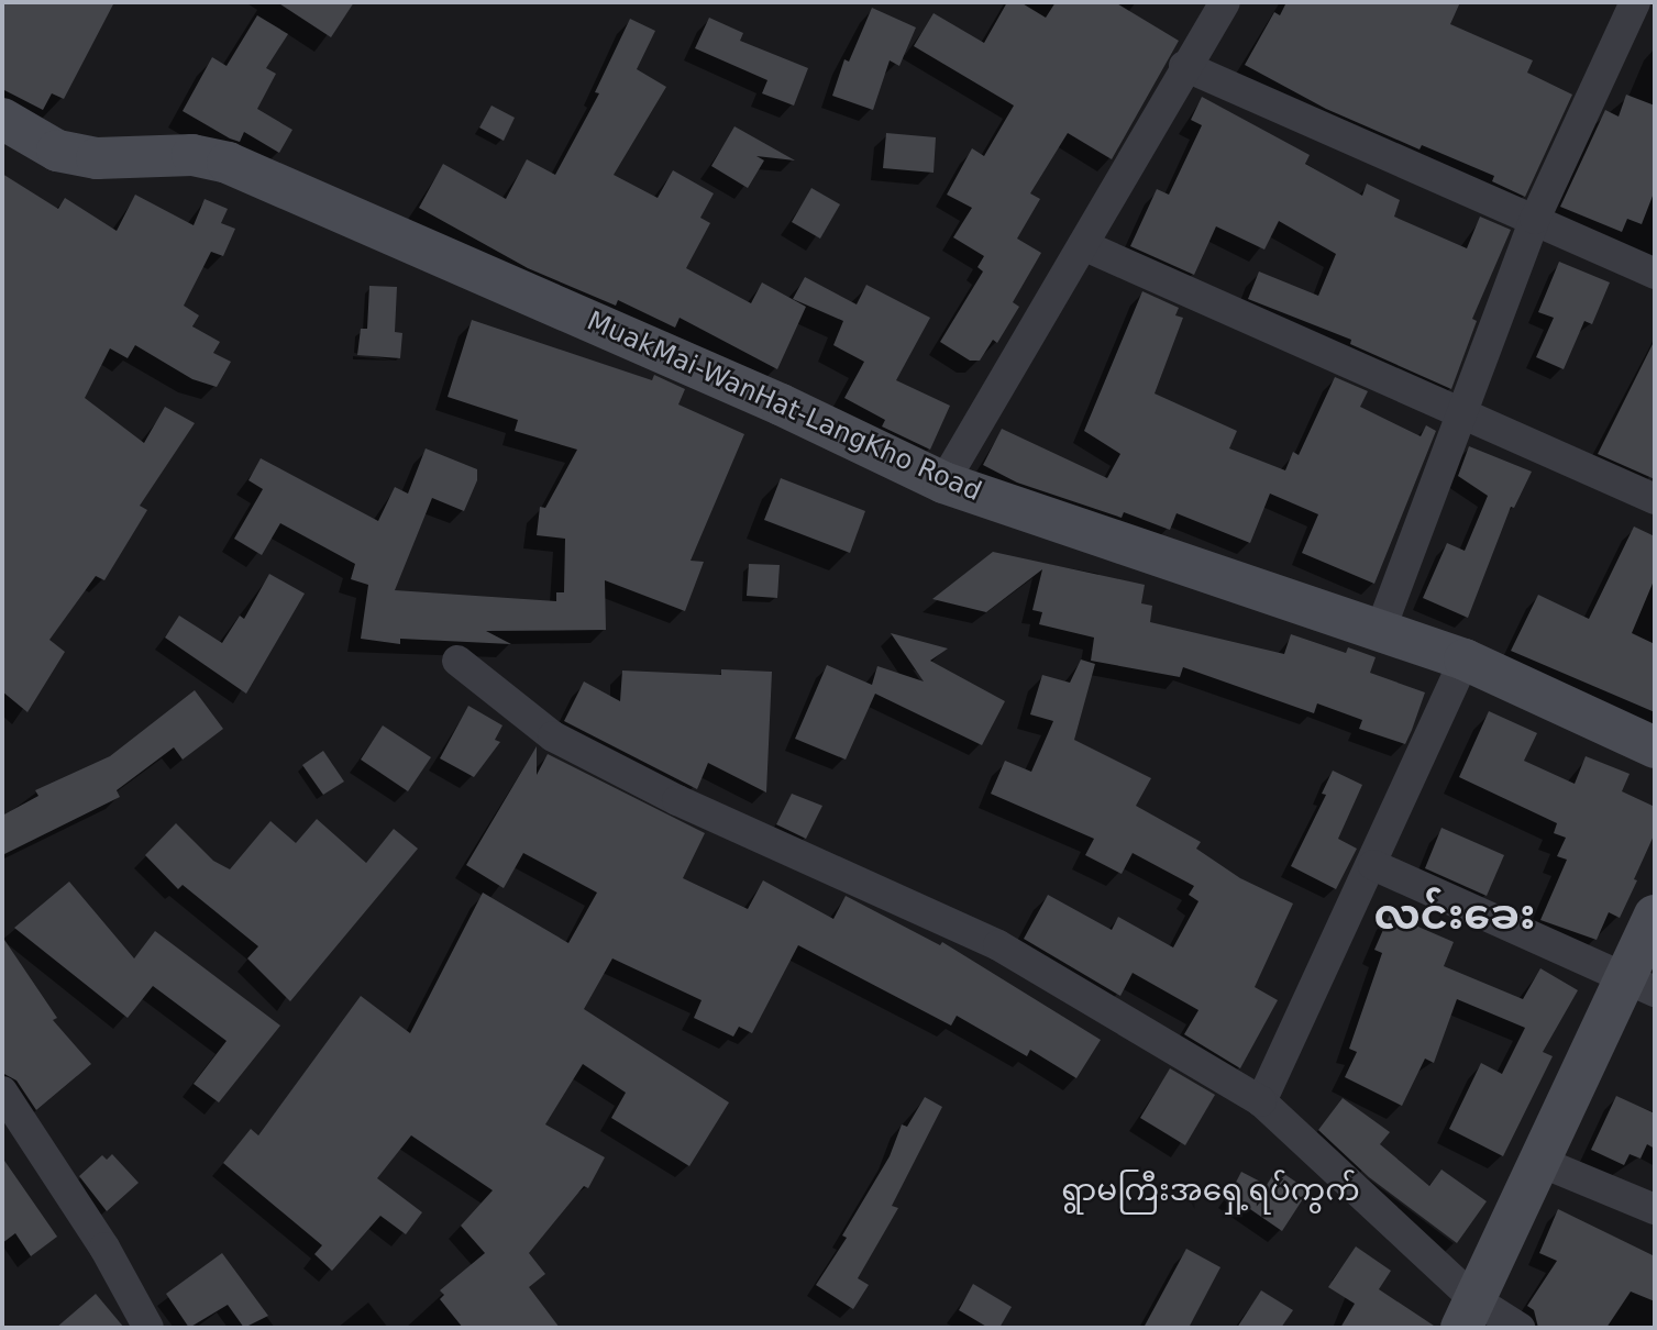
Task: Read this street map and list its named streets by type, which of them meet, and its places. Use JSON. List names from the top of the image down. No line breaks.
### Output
{"streets":{"main road":["MuakMai-WanHat-LangKho Road"]},"districts":["လင်းခေး","ရွာမကြီးအရှေ့ရပ်ကွက်"]}
